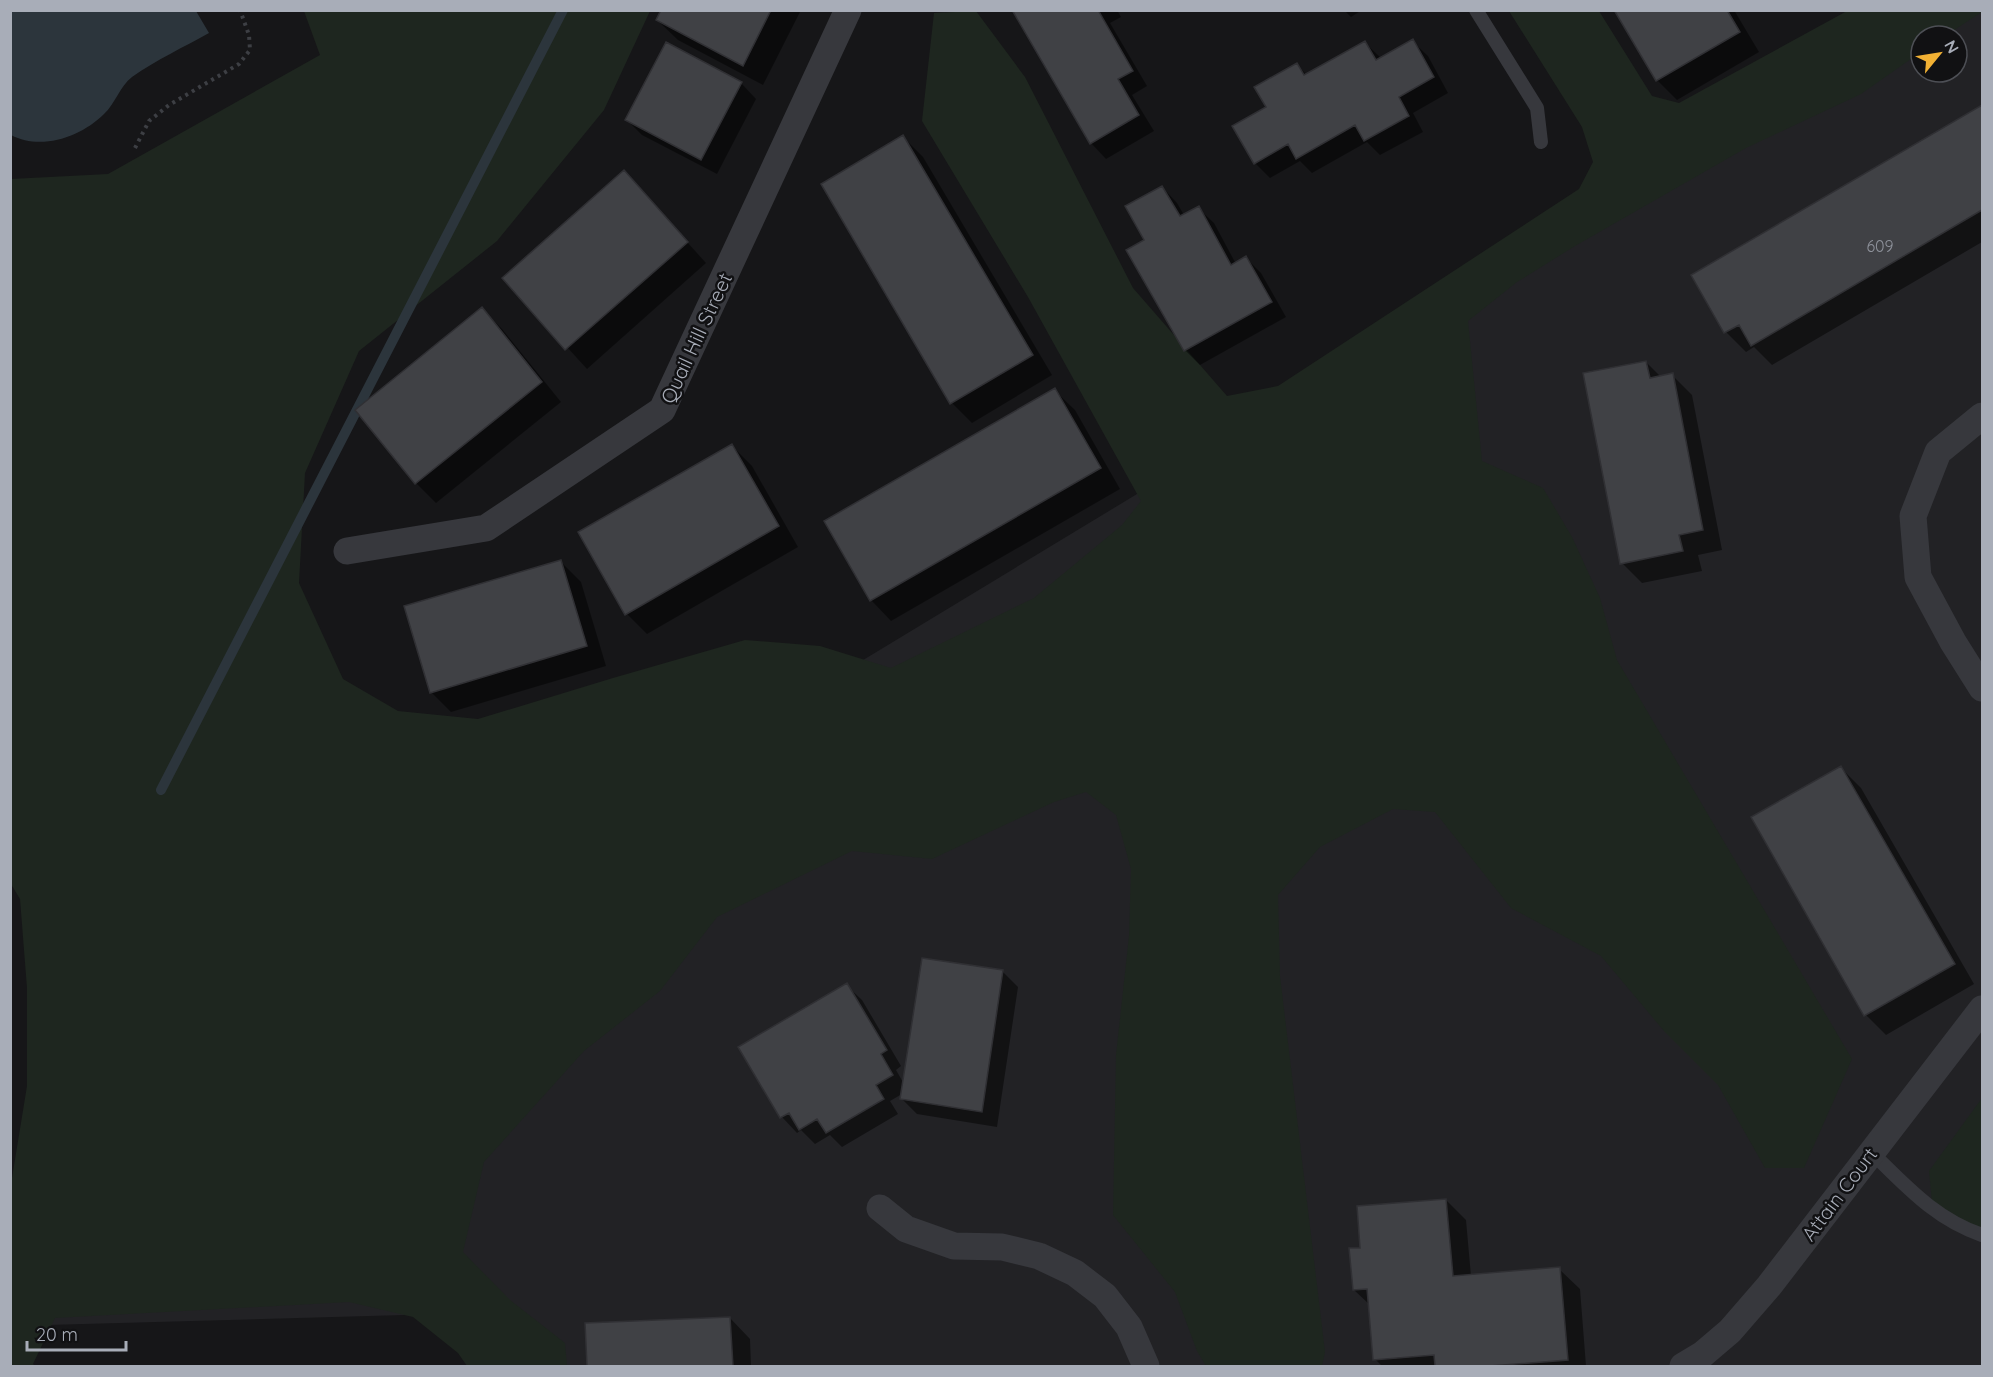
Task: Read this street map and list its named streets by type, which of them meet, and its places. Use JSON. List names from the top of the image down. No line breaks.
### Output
{"streets":{"street":["Quail Hill Street","Attain Court"]},"house_numbers":["609"],"scale_bar":"20 m","north":"top right"}
